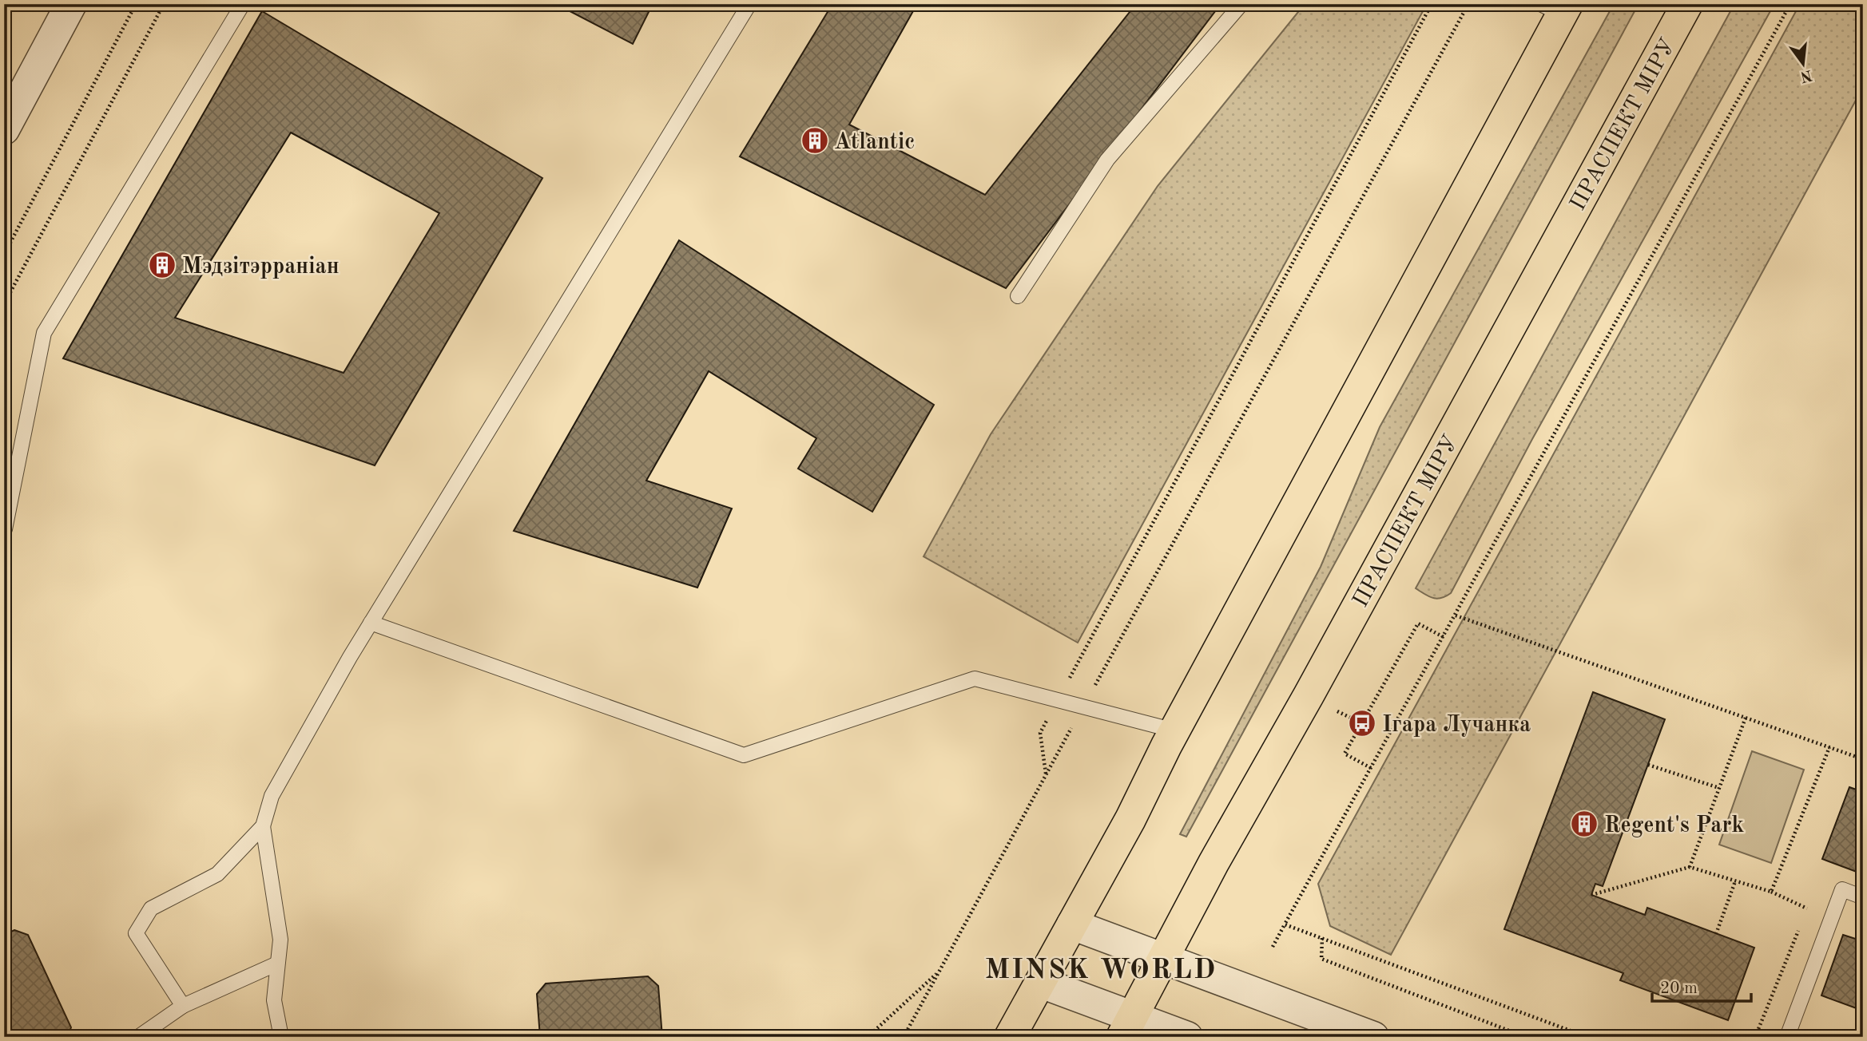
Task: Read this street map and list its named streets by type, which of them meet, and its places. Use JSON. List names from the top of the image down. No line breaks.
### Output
{"streets":{"main road":["ПРАСПЕКТ МІРУ"]},"districts":["MINSK WORLD"],"places":{"building":["Atlantic","Мэдзітэрраніан","Regent's Park"],"bus stop":["Ігара Лучанка"]},"scale_bar":"20 m","north":"bottom"}
